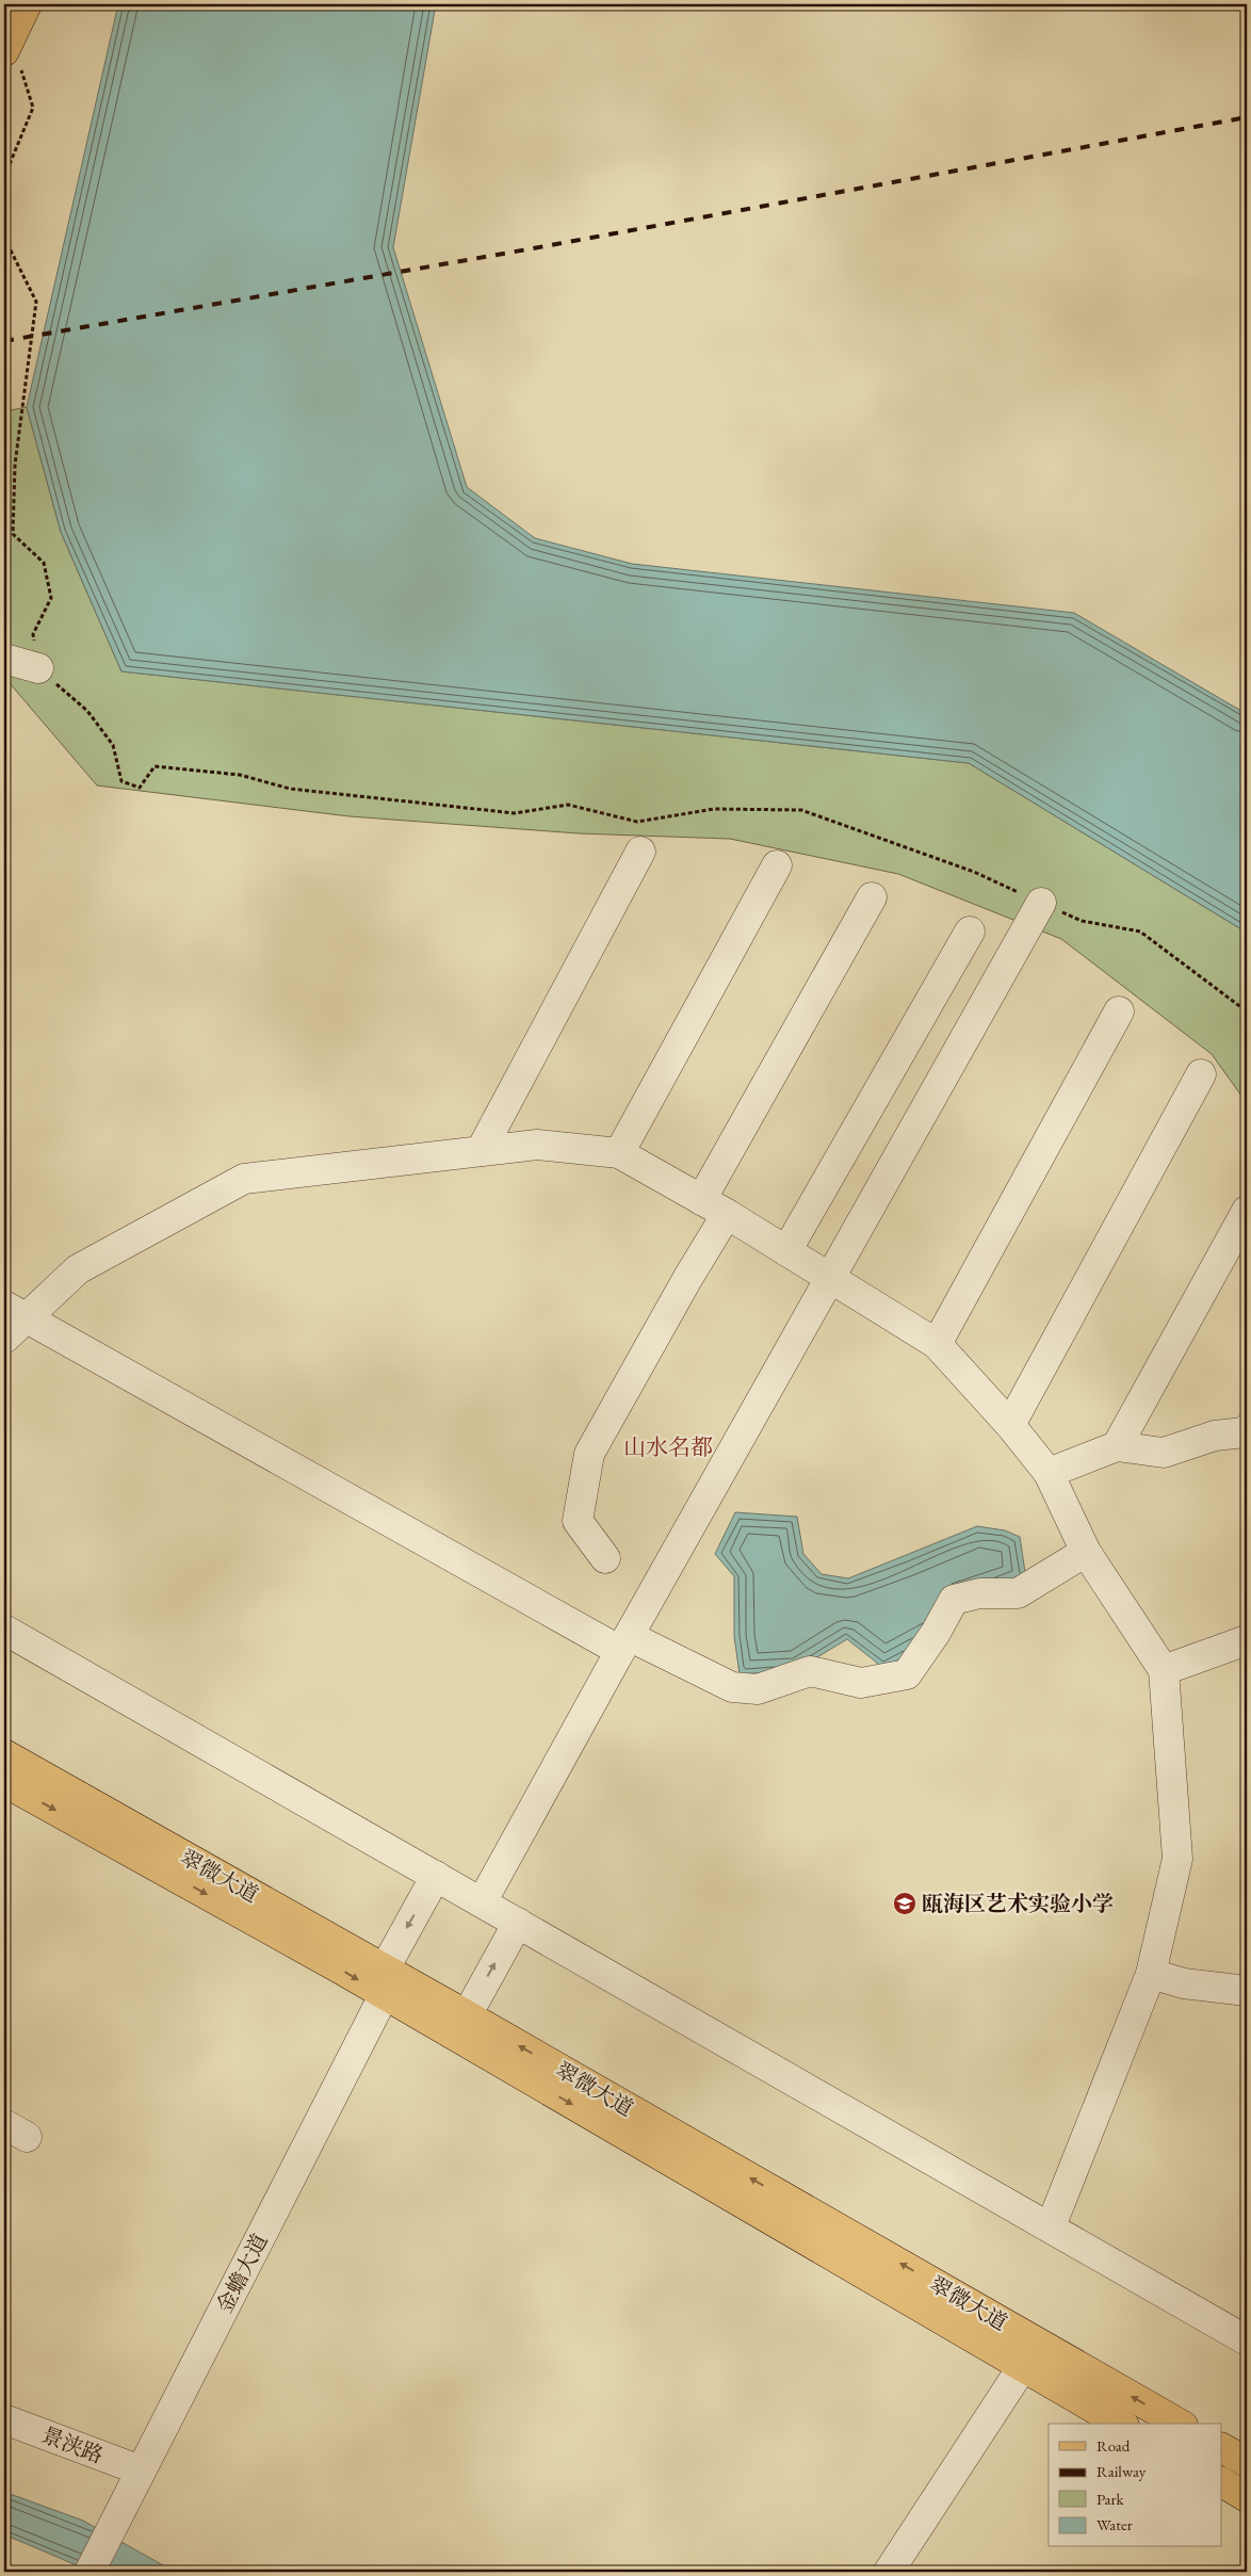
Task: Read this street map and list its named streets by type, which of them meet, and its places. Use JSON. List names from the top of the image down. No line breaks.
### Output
{"streets":{"main road":["翠微大道"],"street":["金蟾大道","景浃路"]},"crossings":[["翠微大道","金蟾大道"],["金蟾大道","景浃路"]],"districts":["山水名都"],"places":{"school or university":["瓯海区艺术实验小学"]},"legend":["Road","Railway","Park","Water"]}
